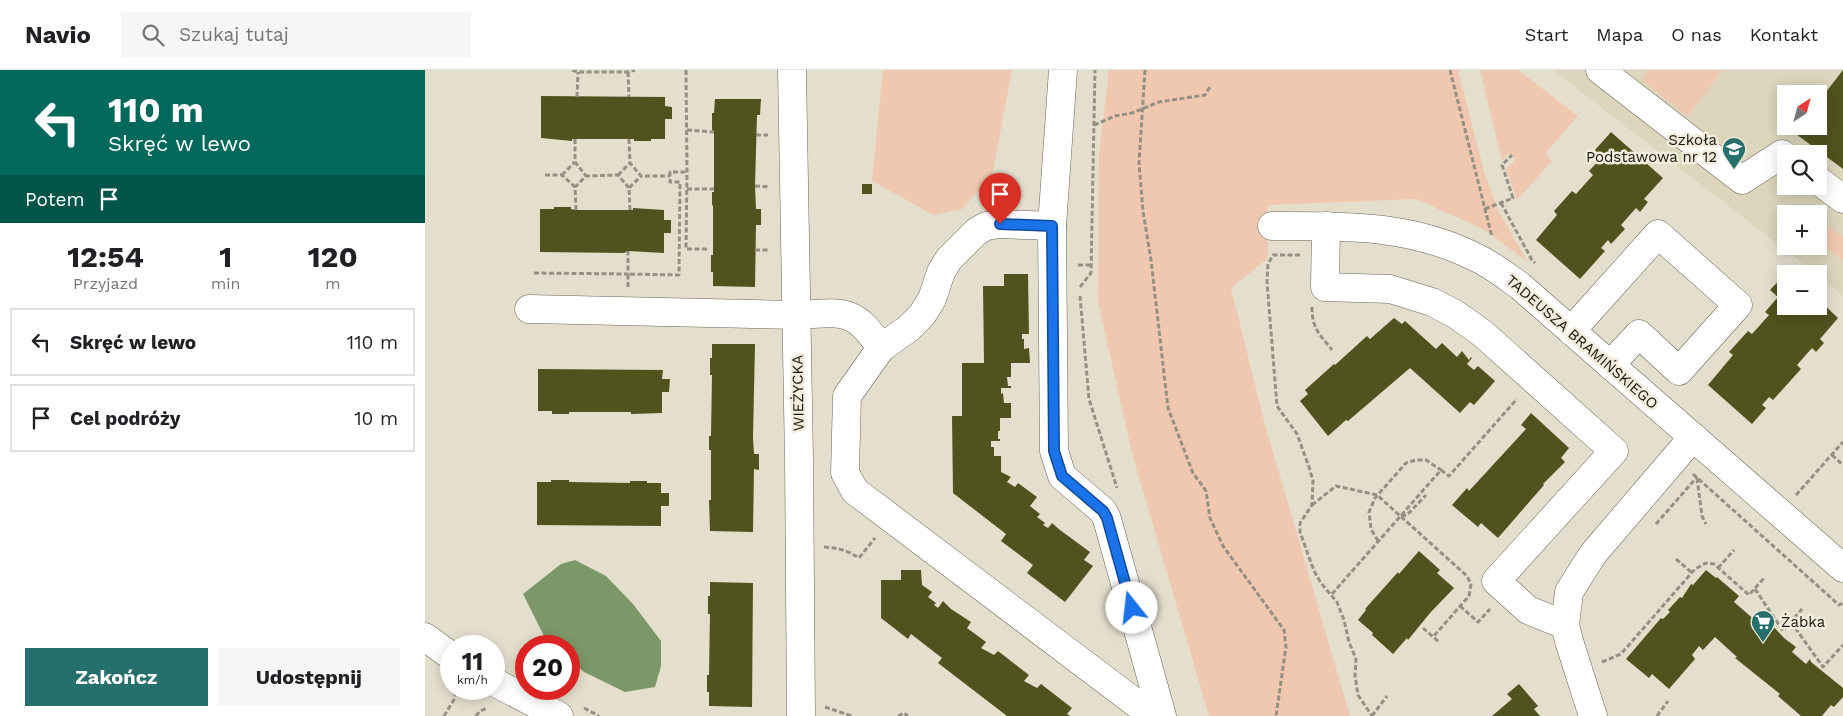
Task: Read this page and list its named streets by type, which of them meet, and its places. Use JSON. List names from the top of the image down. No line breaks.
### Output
{"streets":{"street":["TADEUSZA BRAMIŃSKIEGO","WIEŻYCKA"]},"places":{"school or university":["Szkoła Podstawowa nr 12"],"supermarket":["Żabka"]},"north":"top right","page":{"header":"Navio","search":"Szukaj tutaj","nav":["Start","Mapa","O nas","Kontakt"],"turn":["110 m","Skręć w lewo"],"map_buttons":["+","−"],"then":"Potem","eta":["12:54","Przyjazd","1","min","120","m"],"list":[{"name":"Skręć w lewo","value":"110 m"},{"name":"Cel podróży","value":"10 m"}],"speed":"11 km/h","limit":"20","buttons":["Zakończ","Udostępnij"]}}
